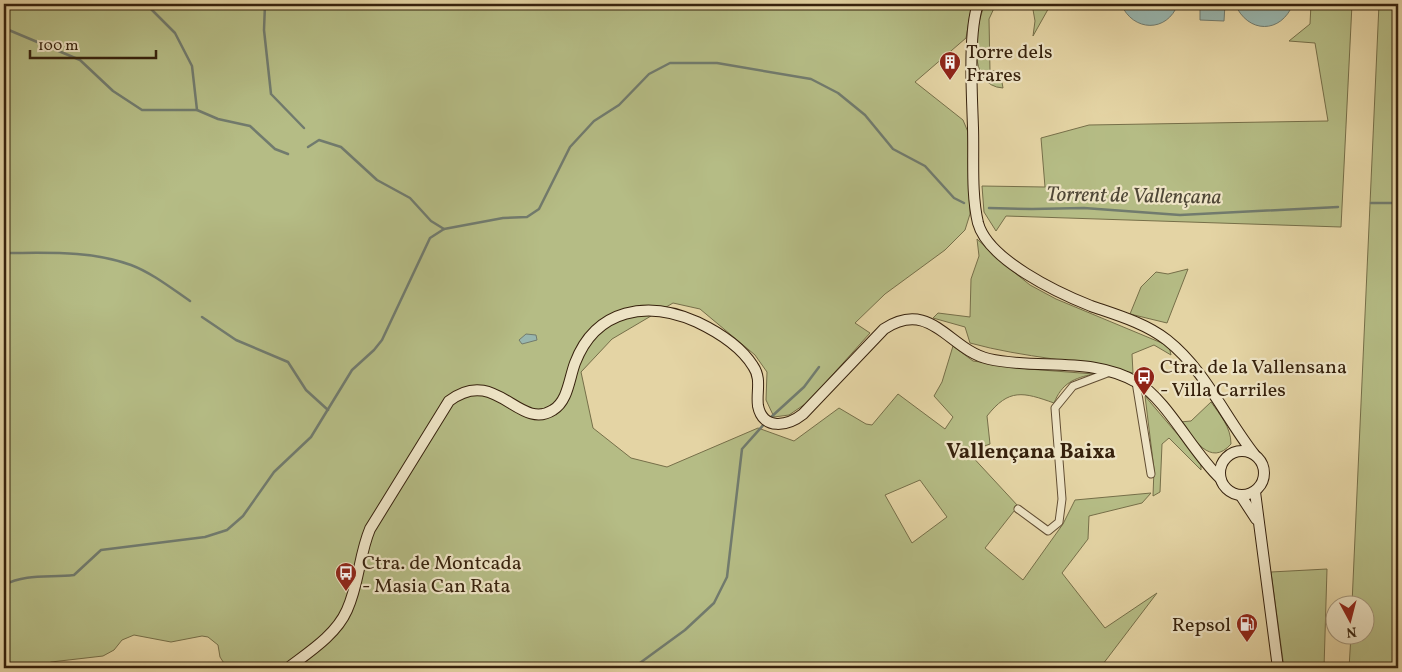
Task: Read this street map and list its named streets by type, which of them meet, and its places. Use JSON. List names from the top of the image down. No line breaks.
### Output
{"districts":["Vallençana Baixa"],"water":["Torrent de Vallençana"],"places":{"building":["Torre dels Frares"],"bus stop":["Ctra. de la Vallensana - Villa Carriles","Ctra. de Montcada - Masia Can Rata"],"fuel station":["Repsol"]},"scale_bar":"100 m","north":"bottom"}
